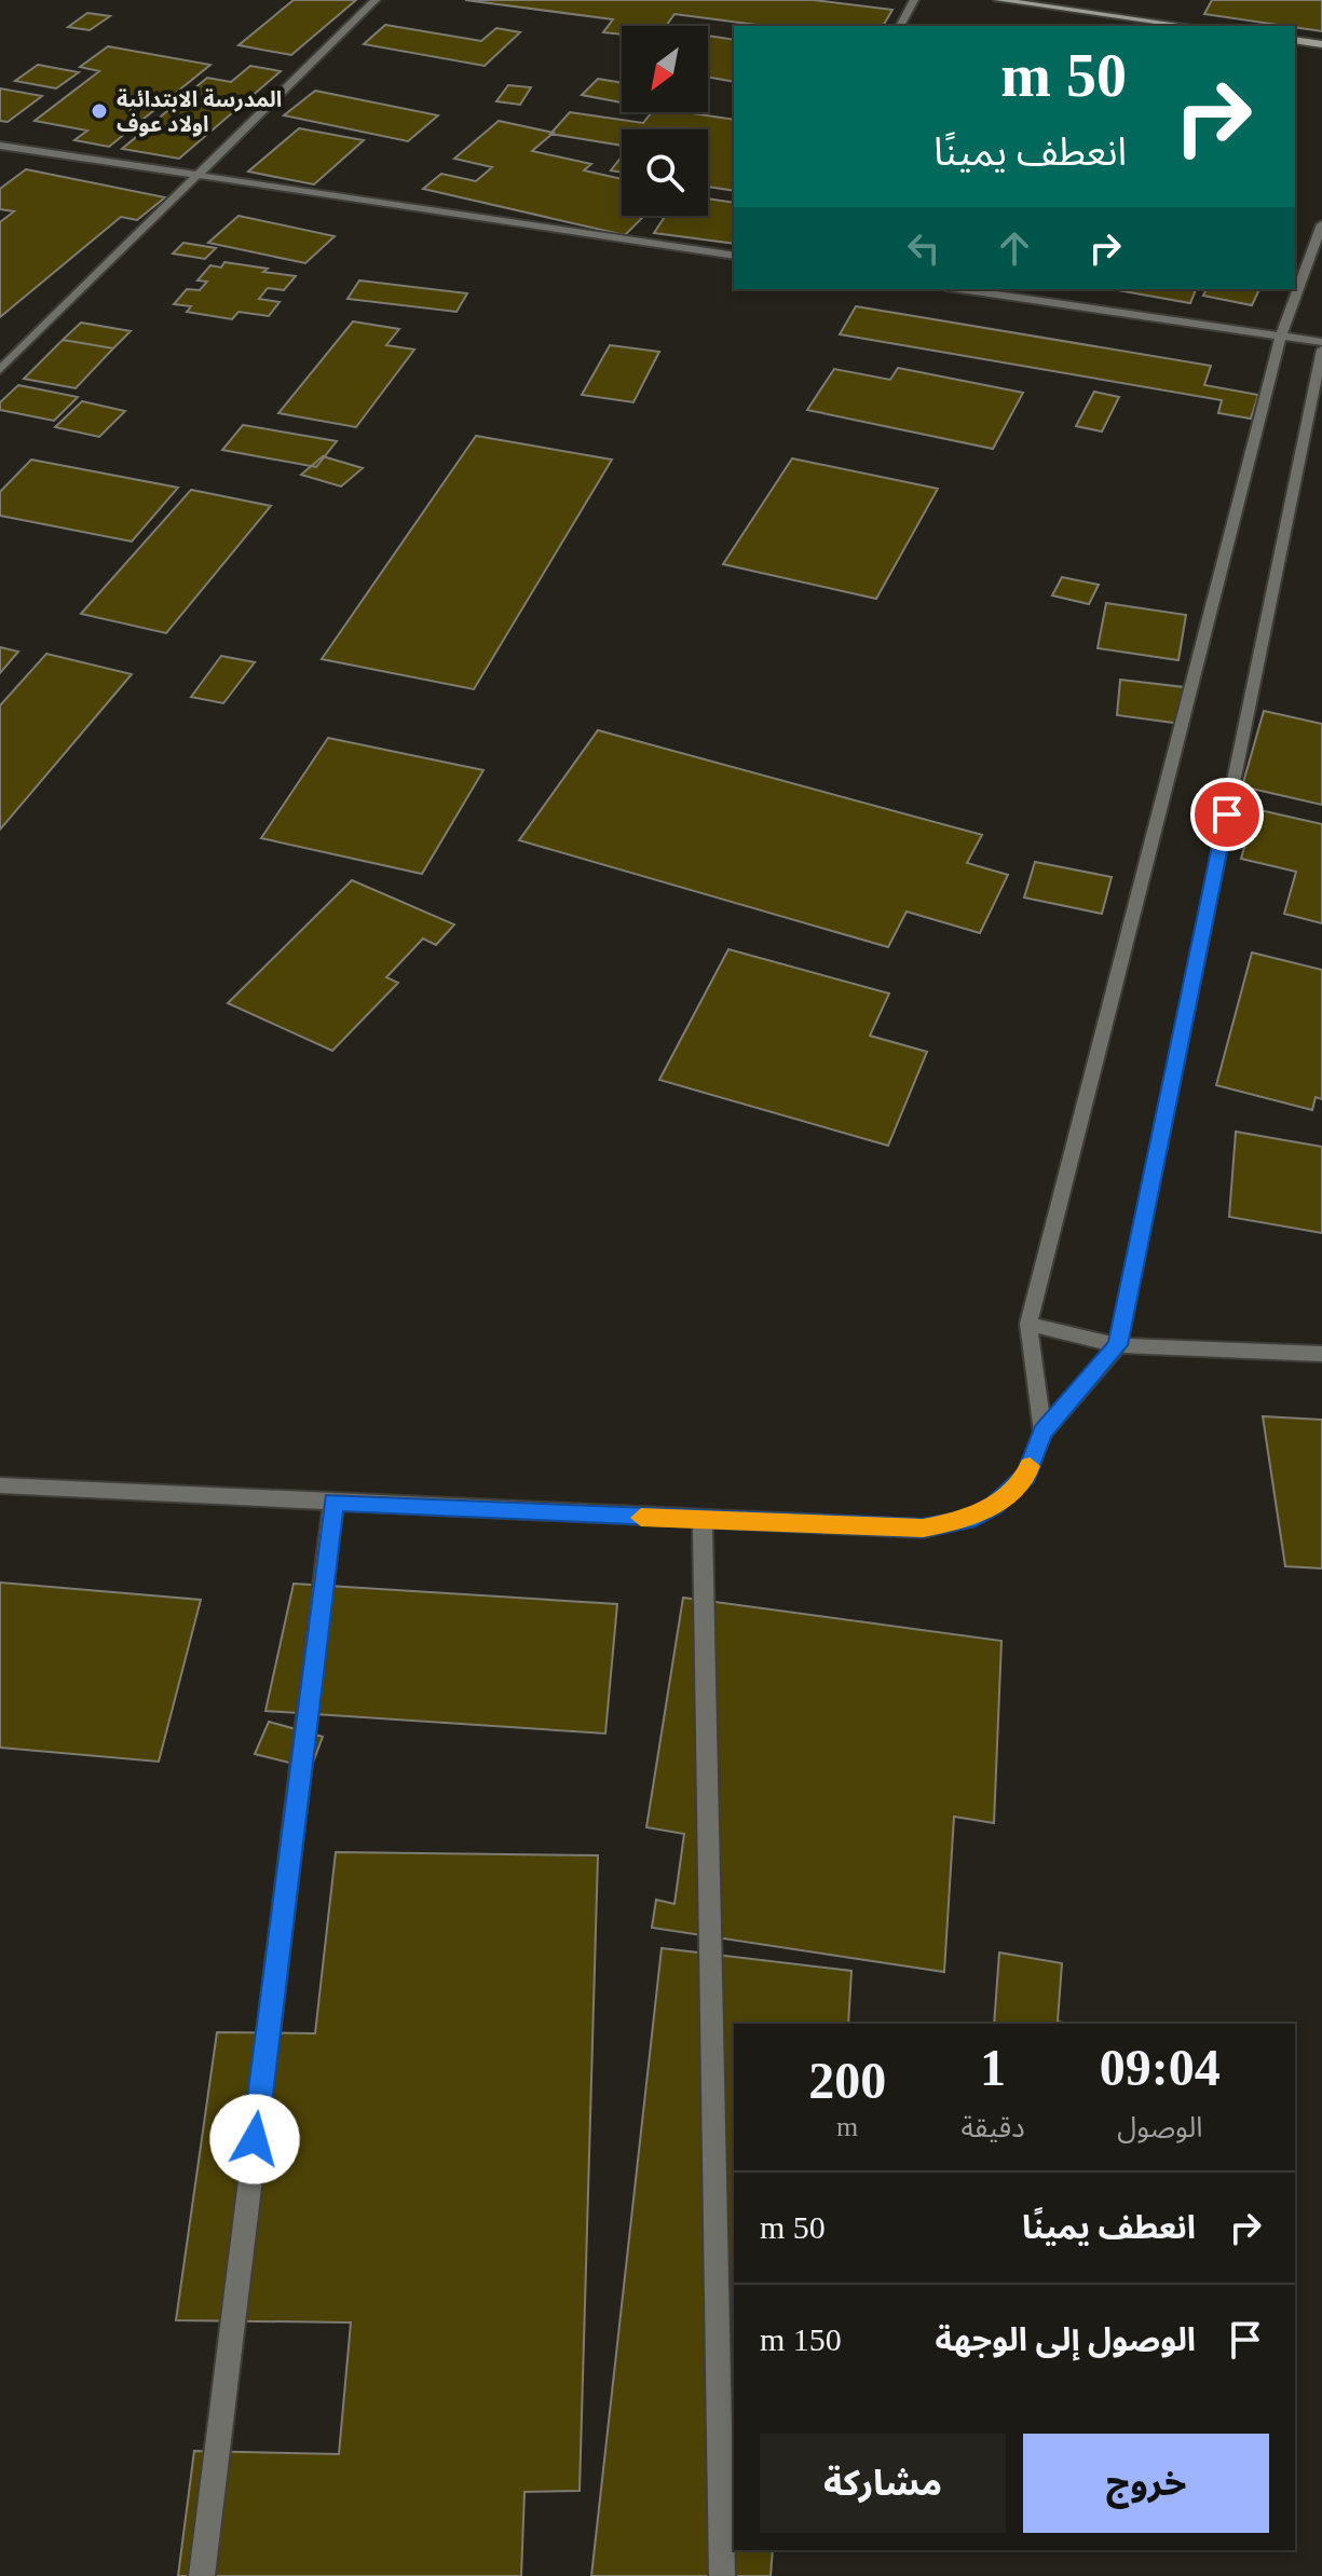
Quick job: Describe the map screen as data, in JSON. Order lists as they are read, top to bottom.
{
  "places": ["المدرسة الابتدائية اولاد عوف"],
  "north": "bottom left",
  "page": {
    "turn": ["50 m", "انعطف يمينًا"],
    "eta": [
      "09:04",
      "الوصول",
      "1",
      "دقيقة",
      "200",
      "m"
    ],
    "list": [
      {
        "name": "انعطف يمينًا",
        "value": "50 m"
      },
      {
        "name": "الوصول إلى الوجهة",
        "value": "150 m"
      }
    ],
    "buttons": ["خروج", "مشاركة"]
  }
}
